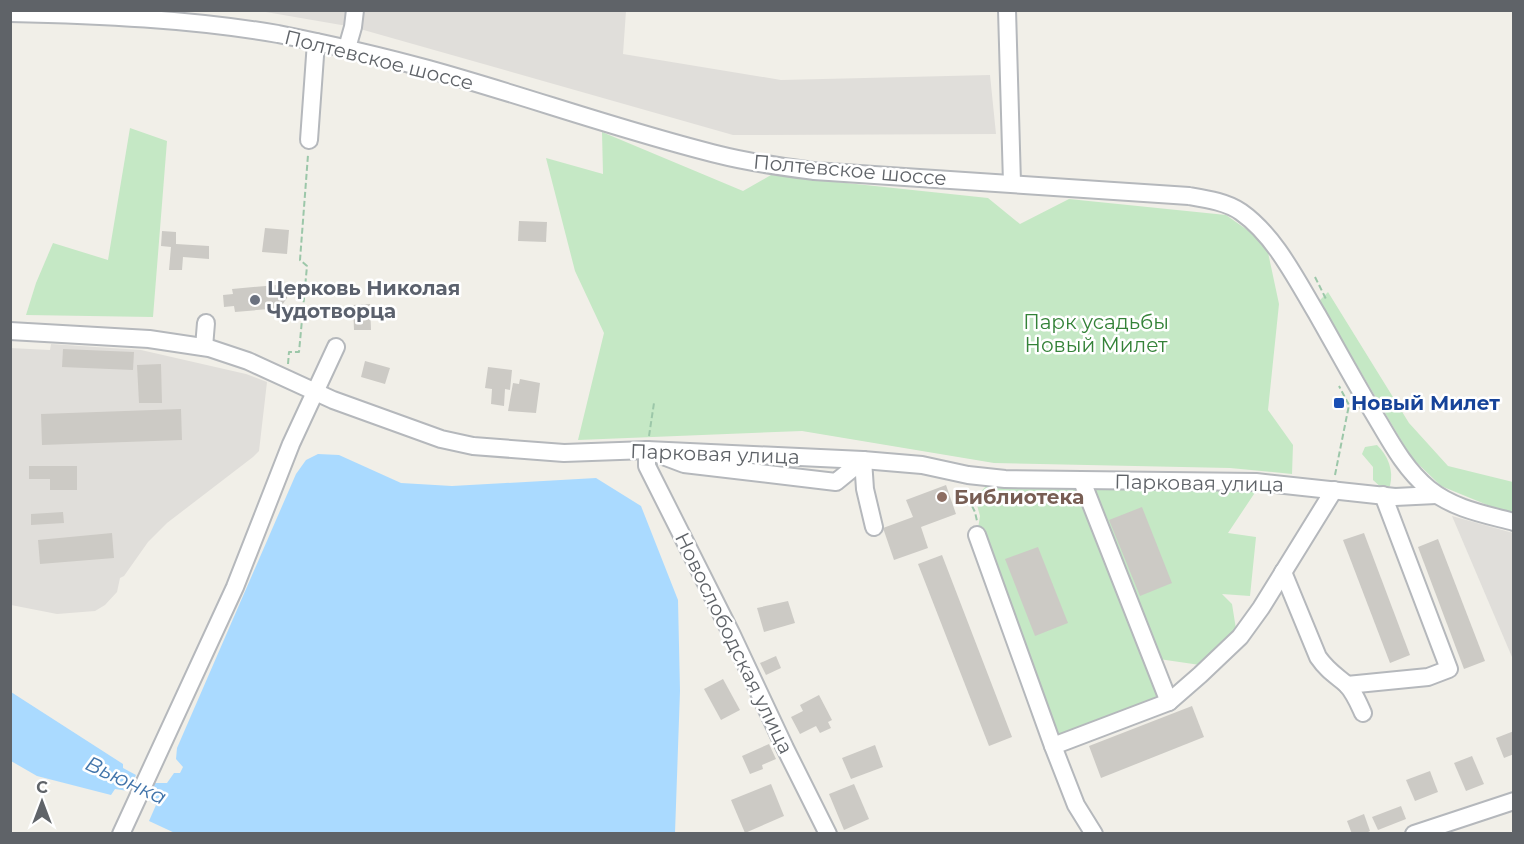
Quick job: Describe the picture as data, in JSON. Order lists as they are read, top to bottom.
{
  "streets": {
    "street": ["Полтевское шоссе", "Парковая улица", "Новослободская улица"]
  },
  "crossings": [
    ["Полтевское шоссе", "Парковая улица"],
    ["Парковая улица", "Новослободская улица"]
  ],
  "water": ["Вьюнка"],
  "parks": ["Парк усадьбы Новый Милет"],
  "places": {
    "other": ["Церковь Николая Чудотворца", "Библиотека"],
    "transit": ["Новый Милет"]
  },
  "north": "top"
}
